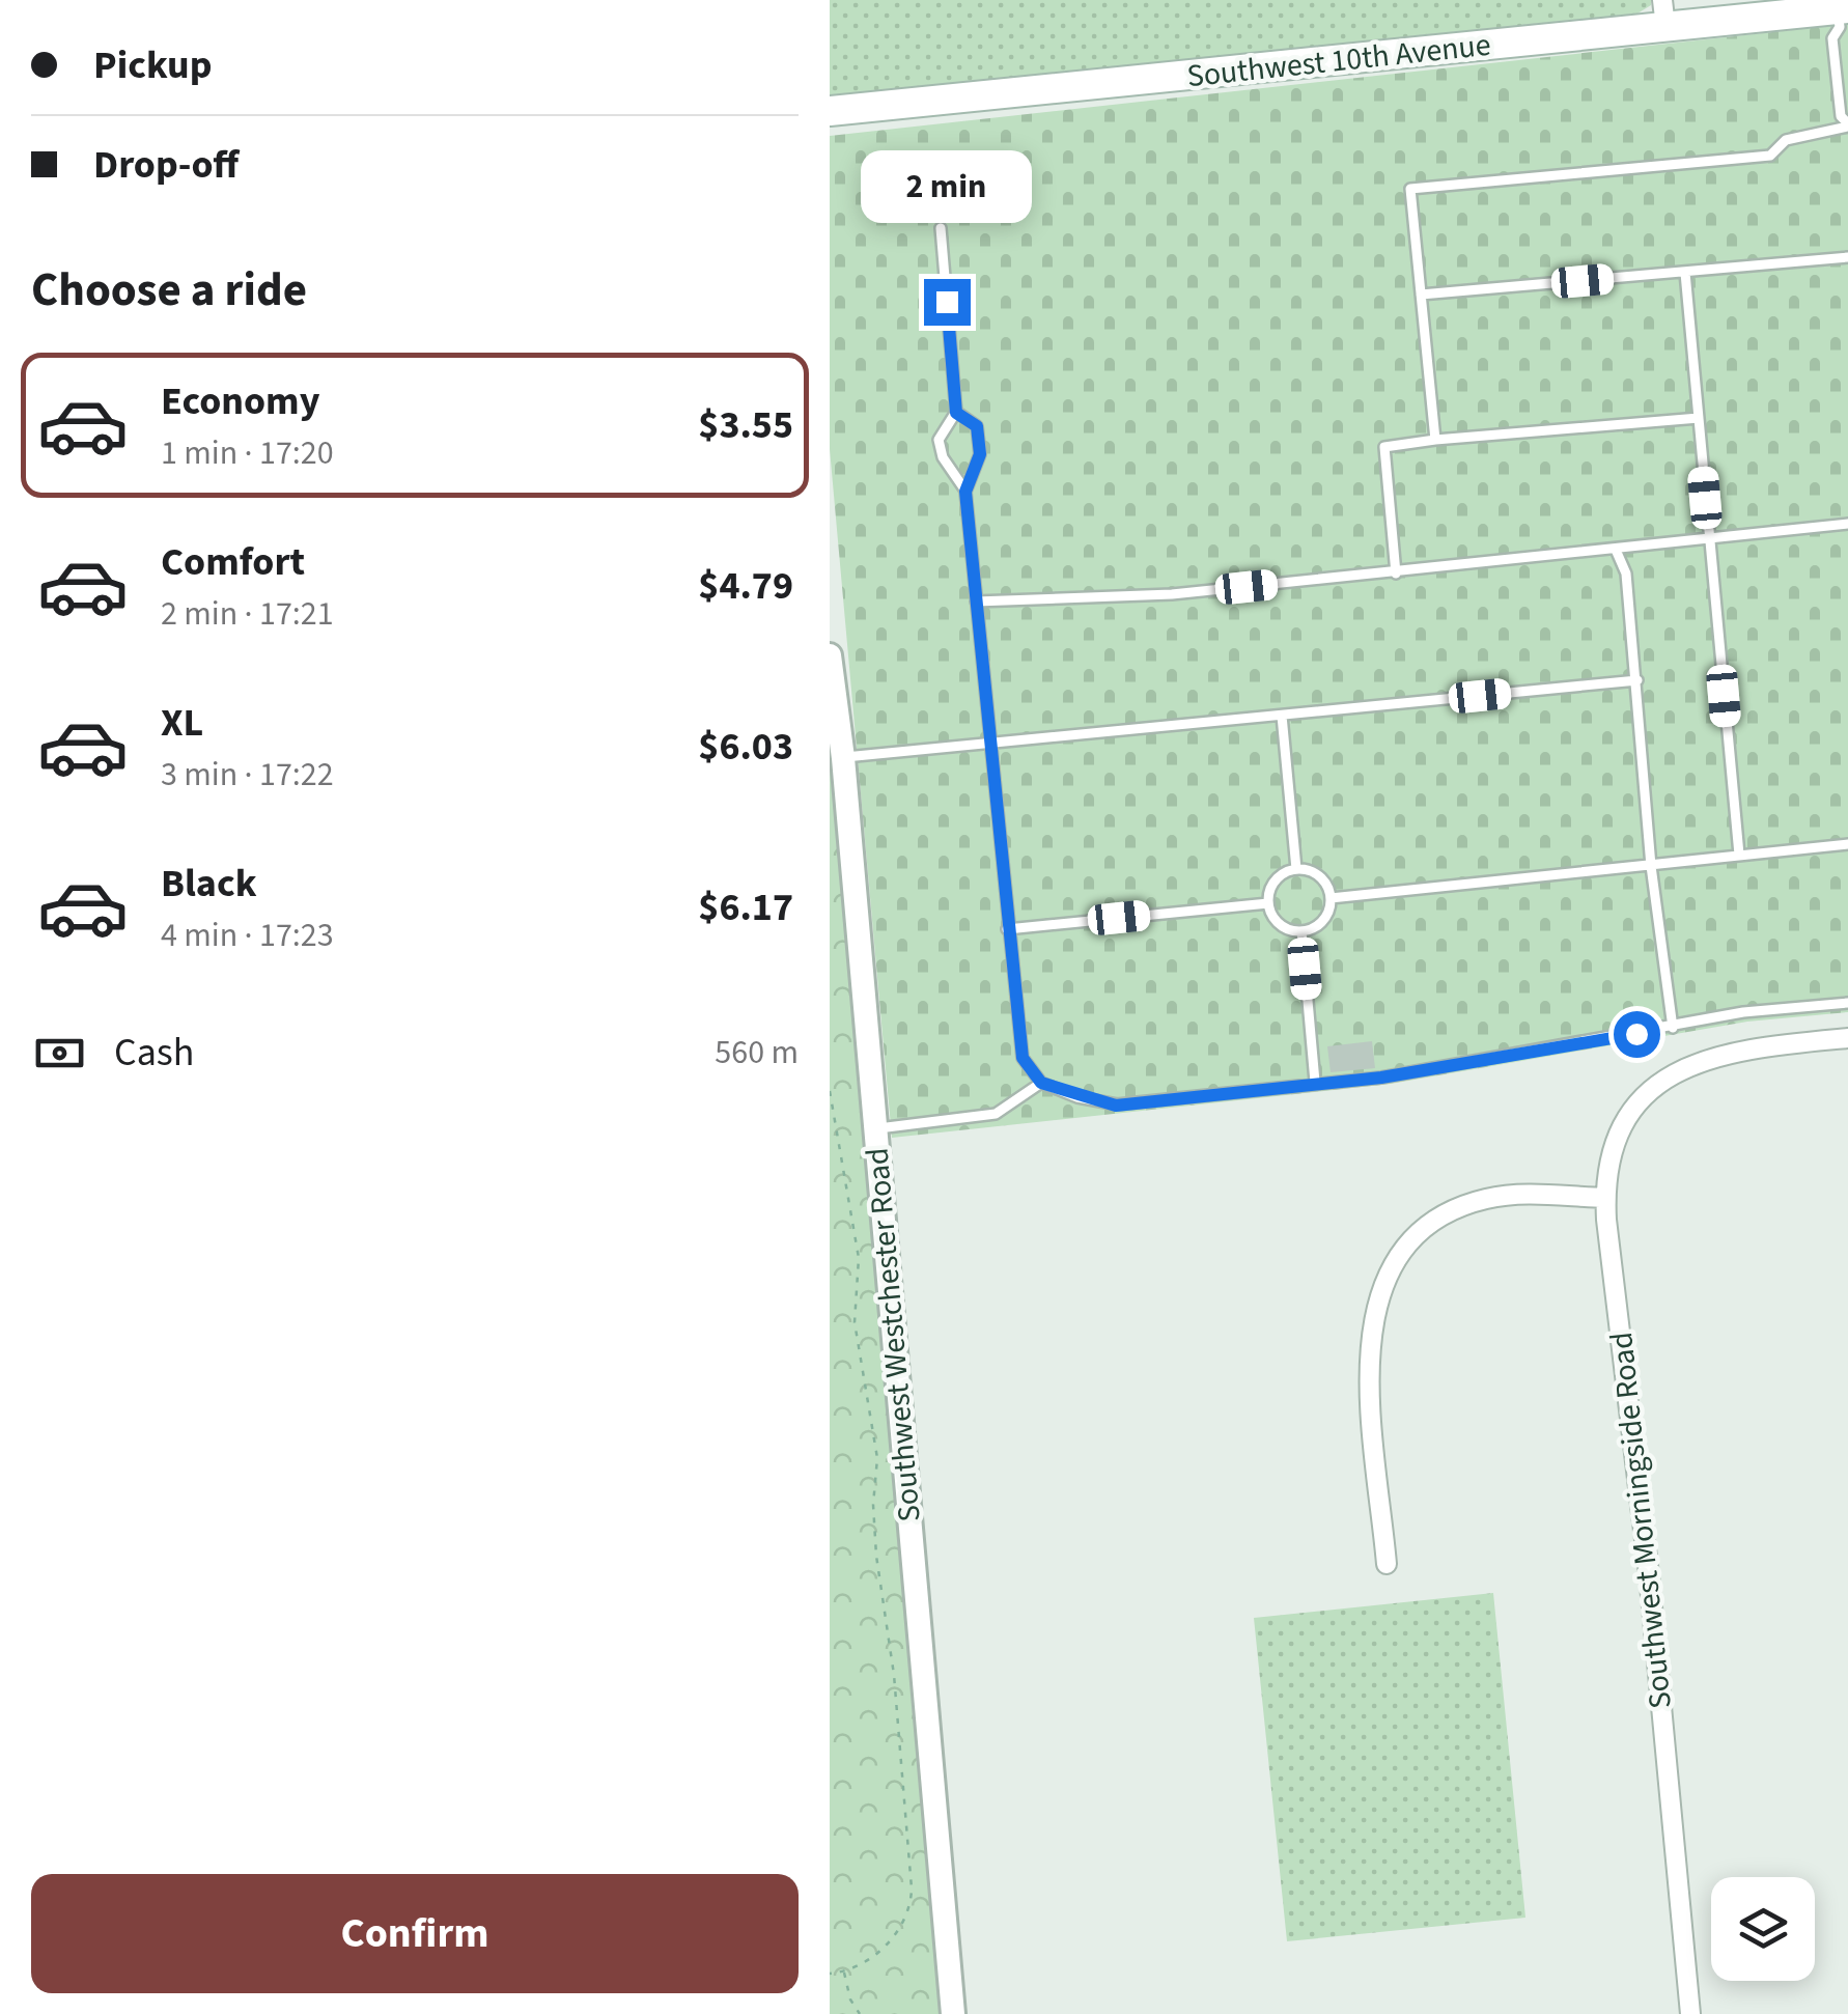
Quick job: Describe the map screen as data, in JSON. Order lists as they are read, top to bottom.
{
  "streets": {
    "main road": ["Southwest 10th Avenue"],
    "street": ["Southwest Westchester Road", "Southwest Morningside Road"]
  },
  "page": {
    "banner": ["Pickup", "Drop-off"],
    "bubble": "2 min",
    "heading": "Choose a ride",
    "list": [
      {
        "name": "Economy",
        "note": "1 min · 17:20",
        "value": "$3.55"
      },
      {
        "name": "Comfort",
        "note": "2 min · 17:21",
        "value": "$4.79"
      },
      {
        "name": "XL",
        "note": "3 min · 17:22",
        "value": "$6.03"
      },
      {
        "name": "Black",
        "note": "4 min · 17:23",
        "value": "$6.17"
      }
    ],
    "pay": ["Cash", "560 m"],
    "buttons": "Confirm"
  }
}
